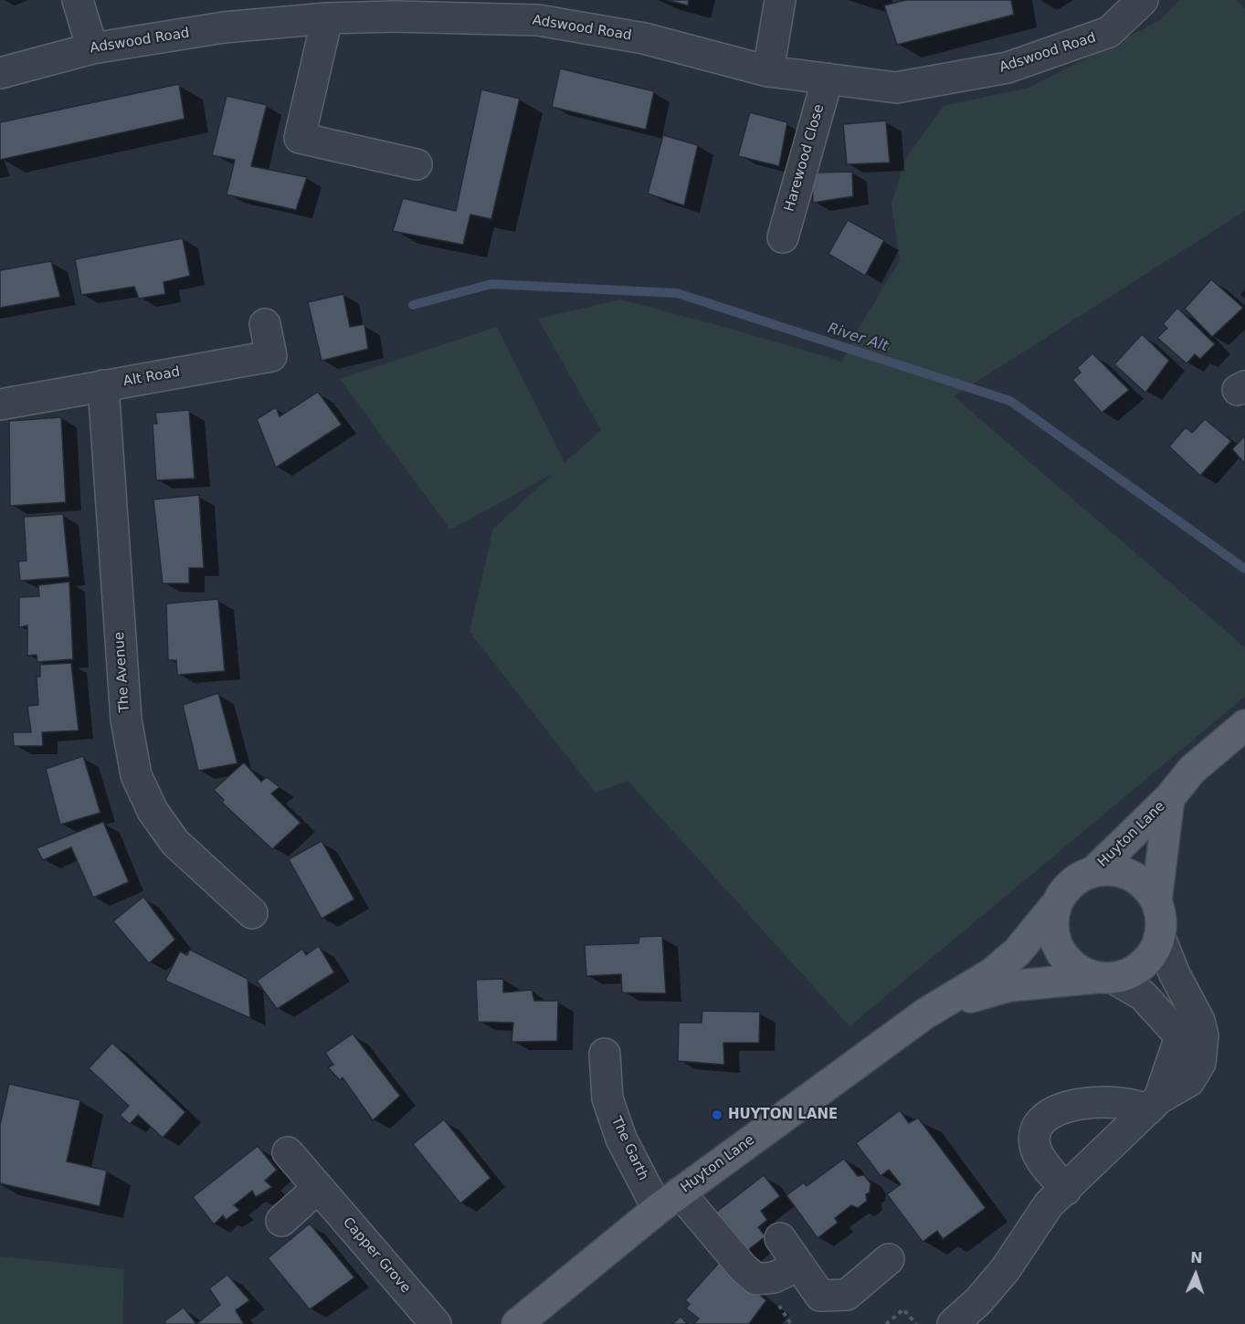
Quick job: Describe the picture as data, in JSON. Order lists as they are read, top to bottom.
{
  "streets": {
    "main road": ["Huyton Lane"],
    "street": [
      "Adswood Road",
      "Harewood Close",
      "Alt Road",
      "The Avenue",
      "The Garth",
      "Capper Grove"
    ]
  },
  "crossings": [
    ["Adswood Road", "Harewood Close"],
    ["Alt Road", "The Avenue"],
    ["Huyton Lane", "The Garth"]
  ],
  "water": ["River Alt"],
  "places": ["HUYTON LANE"],
  "north": "top"
}
